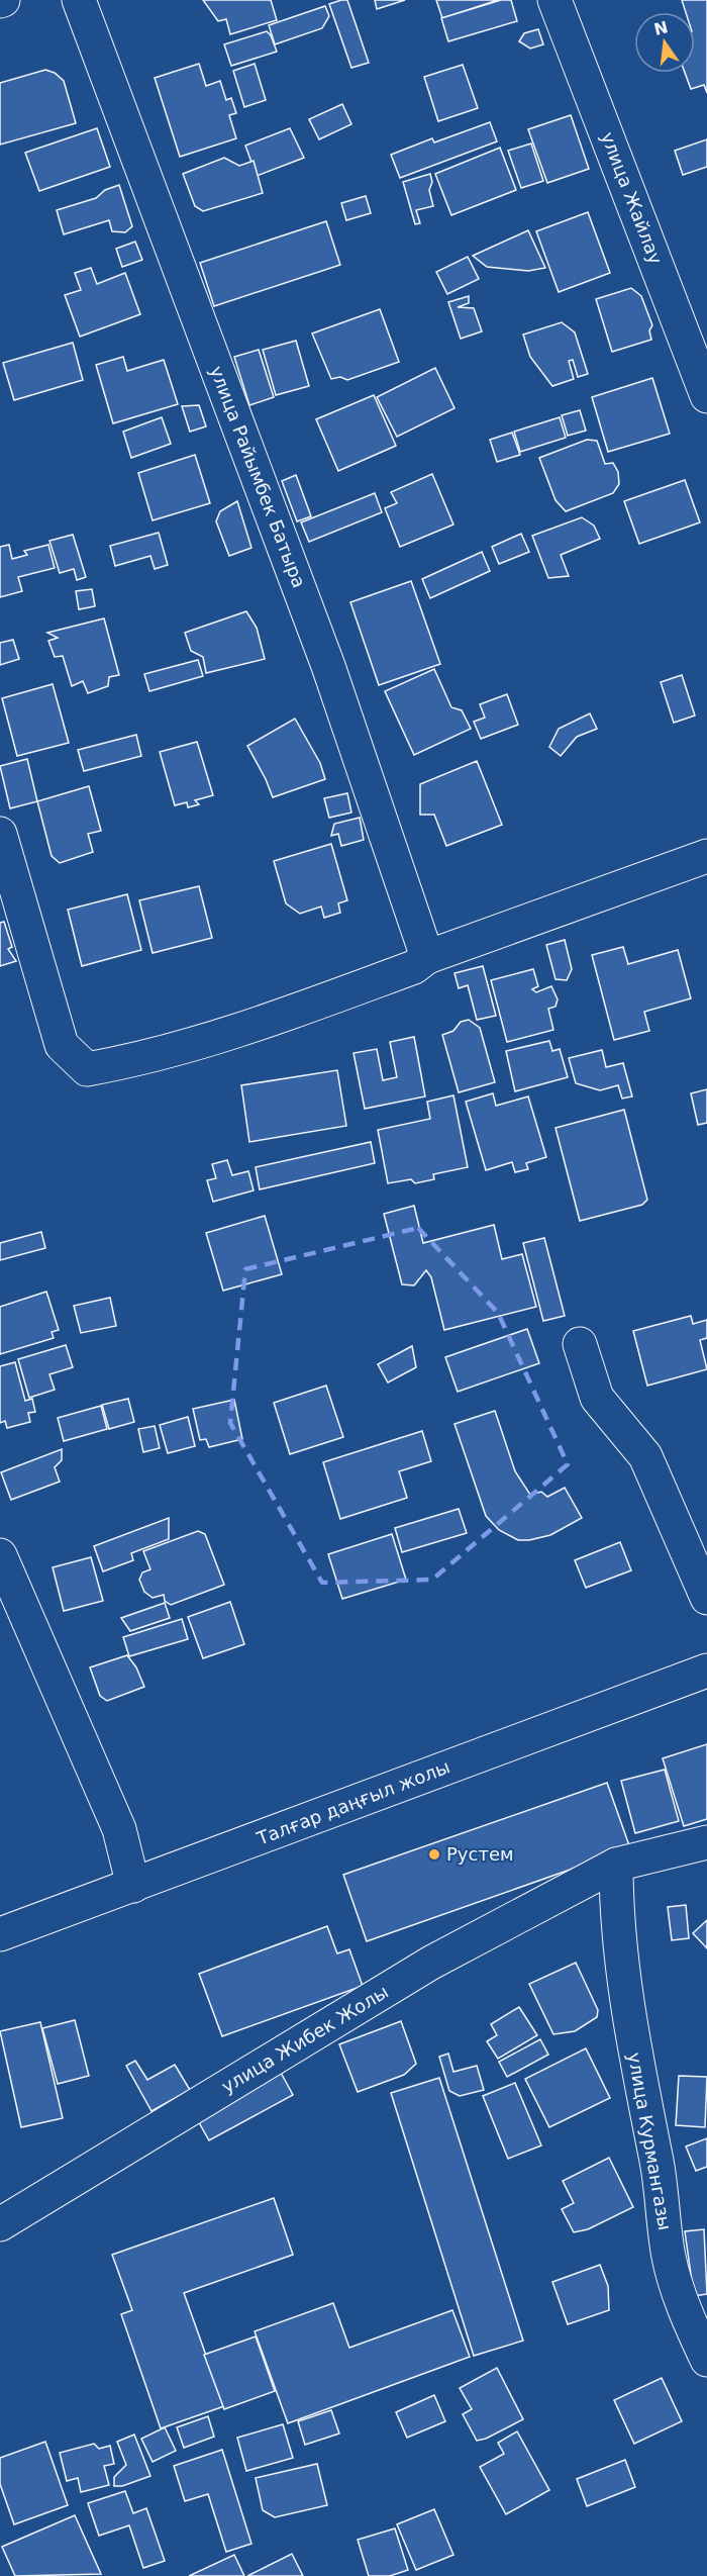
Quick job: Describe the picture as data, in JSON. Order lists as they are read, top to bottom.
{
  "streets": {
    "street": [
      "улица Жайлау",
      "улица Райымбек Батыра",
      "Талғар даңғыл жолы",
      "улица Жибек Жолы",
      "улица Курмангазы"
    ]
  },
  "crossings": [
    ["улица Жибек Жолы", "улица Курмангазы"]
  ],
  "places": ["Рустем"],
  "north": "top"
}
